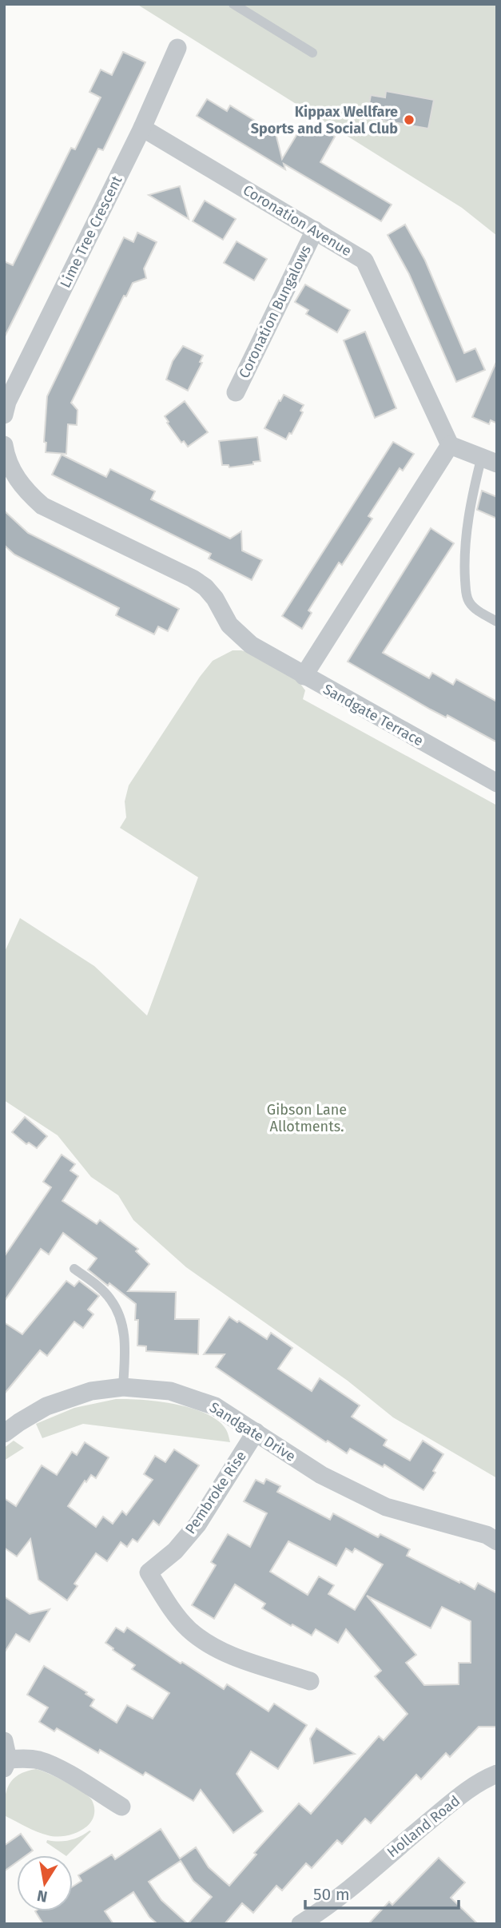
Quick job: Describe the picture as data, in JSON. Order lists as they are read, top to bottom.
{
  "streets": {
    "street": [
      "Coronation Avenue",
      "Lime Tree Crescent",
      "Coronation Bungalows",
      "Sandgate Terrace",
      "Sandgate Drive",
      "Pembroke Rise",
      "Holland Road"
    ]
  },
  "crossings": [
    ["Coronation Avenue", "Lime Tree Crescent"],
    ["Coronation Avenue", "Coronation Bungalows"],
    ["Sandgate Drive", "Pembroke Rise"]
  ],
  "parks": ["Gibson Lane Allotments."],
  "places": ["Kippax Wellfare Sports and Social Club"],
  "scale_bar": "50 m",
  "north": "bottom"
}
